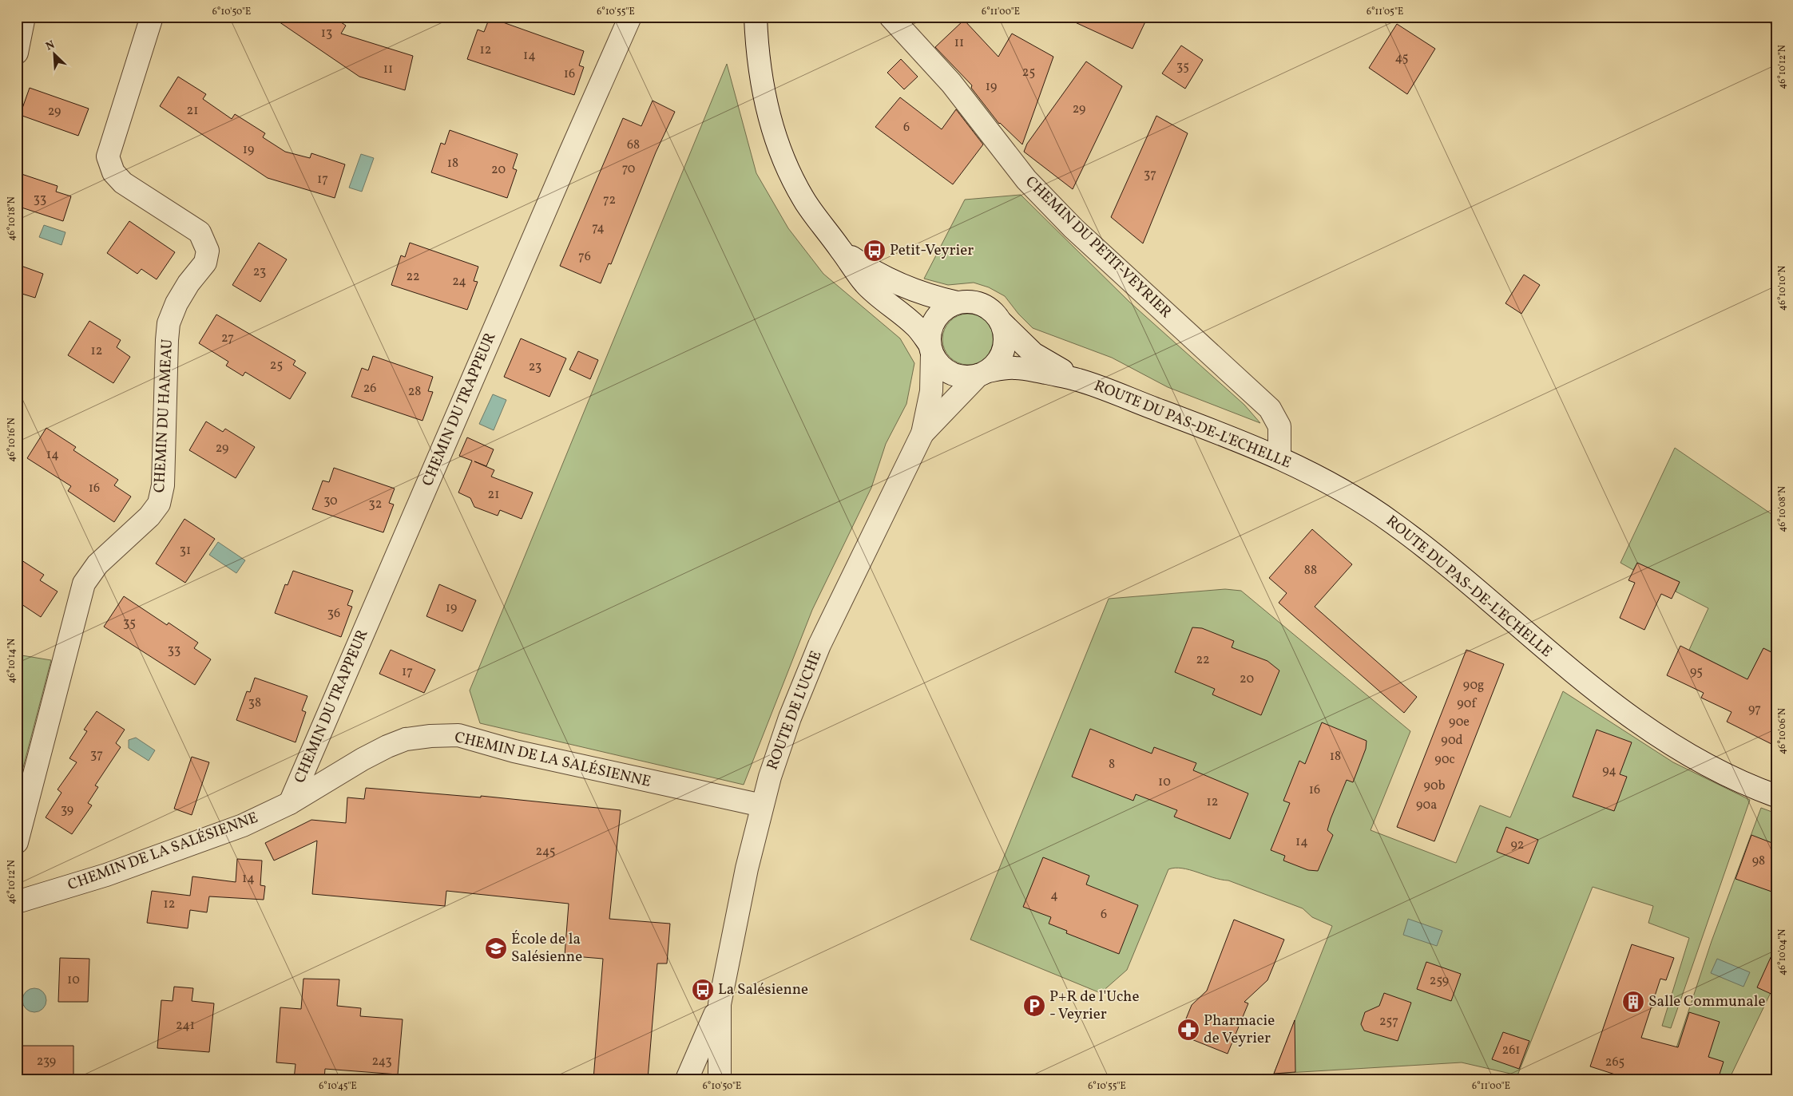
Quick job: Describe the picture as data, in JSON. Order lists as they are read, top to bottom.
{
  "streets": {
    "street": [
      "CHEMIN DU PETIT-VEYRIER",
      "CHEMIN DU TRAPPEUR",
      "CHEMIN DU HAMEAU",
      "ROUTE DU PAS-DE-L'ECHELLE",
      "ROUTE DE L'UCHE",
      "CHEMIN DE LA SALÉSIENNE"
    ]
  },
  "crossings": [
    ["CHEMIN DU PETIT-VEYRIER", "ROUTE DU PAS-DE-L'ECHELLE"],
    ["CHEMIN DU TRAPPEUR", "CHEMIN DE LA SALÉSIENNE"],
    ["ROUTE DU PAS-DE-L'ECHELLE", "ROUTE DE L'UCHE"],
    ["ROUTE DE L'UCHE", "CHEMIN DE LA SALÉSIENNE"]
  ],
  "places": {
    "bus stop": ["Petit-Veyrier", "La Salésienne"],
    "school or university": ["École de la Salésienne"],
    "building": ["Salle Communale"],
    "parking": ["P+R de l'Uche - Veyrier"],
    "pharmacy": ["Pharmacie de Veyrier"]
  },
  "house_numbers": [
    "13",
    "11",
    "12",
    "14",
    "45",
    "35",
    "11",
    "25",
    "16",
    "19",
    "29",
    "21",
    "29",
    "6",
    "68",
    "19",
    "18",
    "70",
    "20",
    "37",
    "17",
    "33",
    "72",
    "74",
    "76",
    "23",
    "22",
    "24",
    "27",
    "12",
    "25",
    "23",
    "26",
    "28",
    "29",
    "14",
    "16",
    "21",
    "30",
    "32",
    "31",
    "88",
    "19",
    "36",
    "35",
    "33",
    "22",
    "17",
    "95",
    "20",
    "90g",
    "38",
    "90f",
    "97",
    "90e",
    "90d",
    "37",
    "18",
    "90c",
    "8",
    "94",
    "10",
    "90b",
    "16",
    "12",
    "90a",
    "39",
    "14",
    "92",
    "245",
    "98",
    "14",
    "4",
    "12",
    "6",
    "10",
    "259",
    "257",
    "241",
    "261",
    "239",
    "243",
    "265"
  ],
  "north": "top left",
  "coordinates": [
    "6°10'50\"E",
    "6°10'55\"E",
    "6°11'00\"E",
    "6°11'05\"E",
    "46°10'12\"N",
    "46°10'18\"N",
    "46°10'10\"N",
    "46°10'16\"N",
    "46°10'08\"N",
    "46°10'14\"N",
    "46°10'06\"N",
    "46°10'04\"N",
    "6°10'45\"E"
  ]
}
